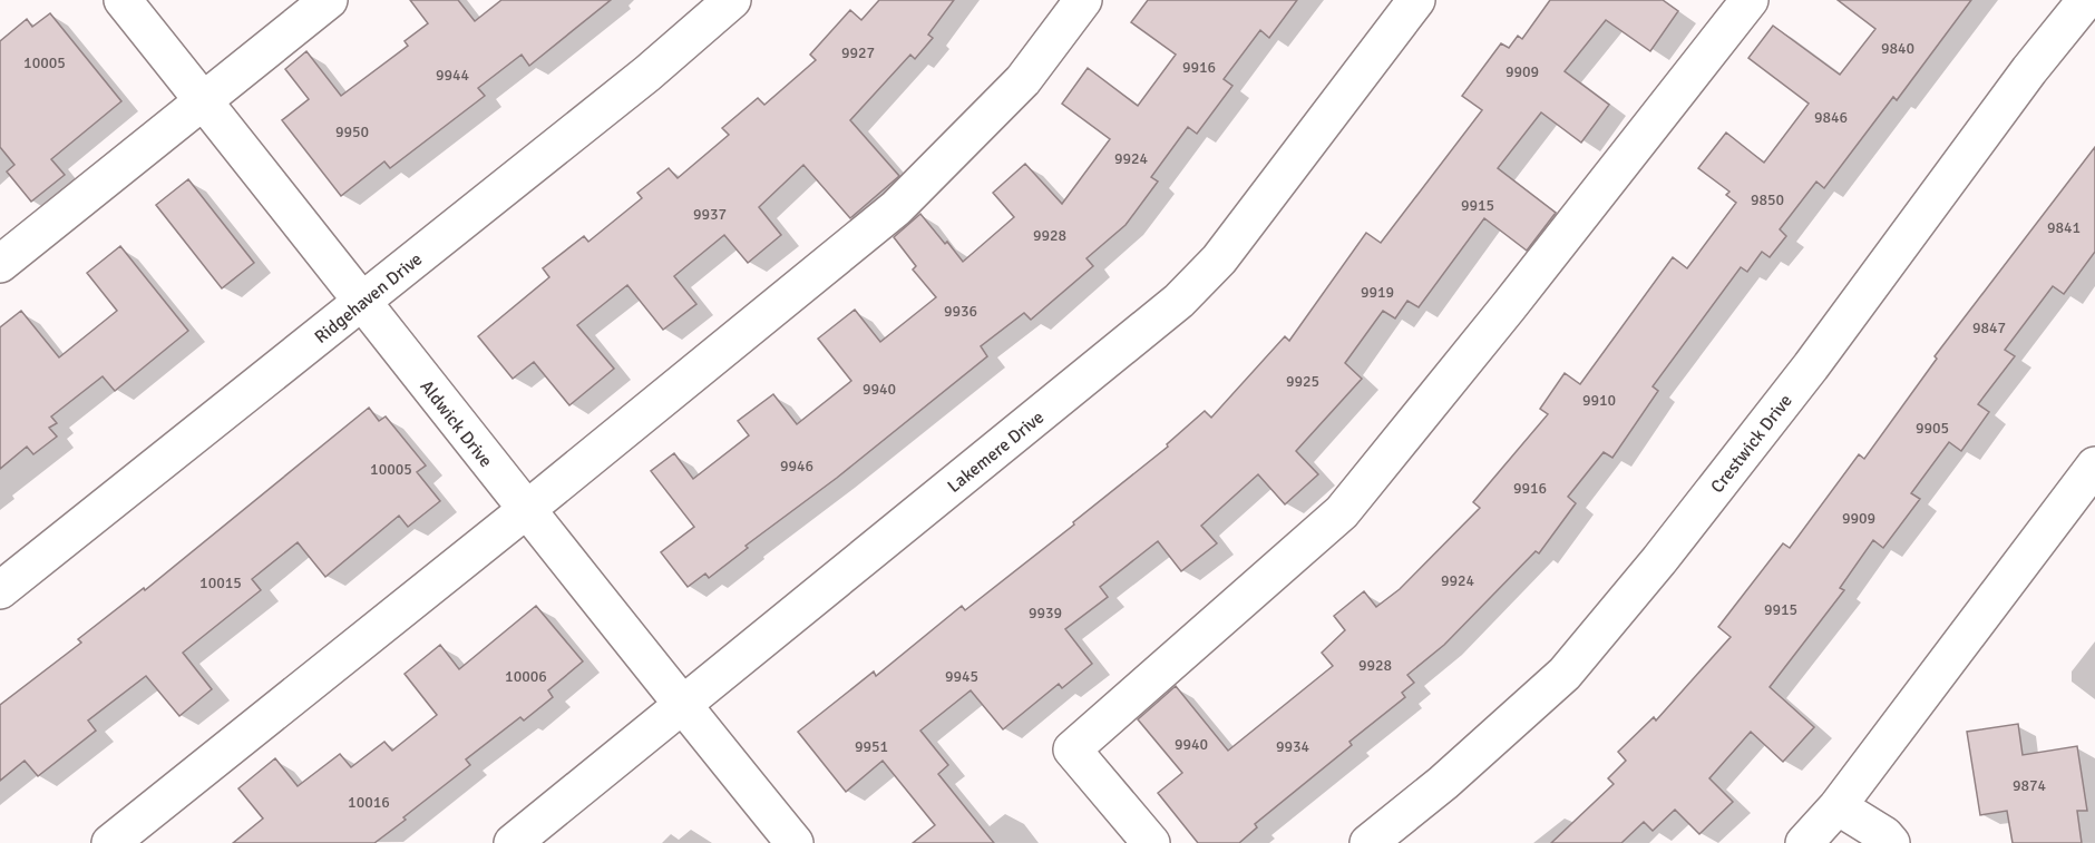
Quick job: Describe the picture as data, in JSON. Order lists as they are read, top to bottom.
{
  "streets": {
    "street": [
      "Ridgehaven Drive",
      "Aldwick Drive",
      "Crestwick Drive",
      "Lakemere Drive"
    ]
  },
  "crossings": [
    ["Ridgehaven Drive", "Aldwick Drive"],
    ["Aldwick Drive", "Lakemere Drive"]
  ],
  "house_numbers": [
    "9840",
    "9927",
    "10005",
    "9916",
    "9909",
    "9944",
    "9846",
    "9950",
    "9924",
    "9850",
    "9915",
    "9937",
    "9841",
    "9928",
    "9919",
    "9936",
    "9847",
    "9925",
    "9940",
    "9910",
    "9905",
    "9946",
    "10005",
    "9916",
    "9909",
    "9924",
    "10015",
    "9915",
    "9939",
    "9928",
    "10006",
    "9945",
    "9940",
    "9951",
    "9934",
    "9874",
    "10016"
  ]
}
